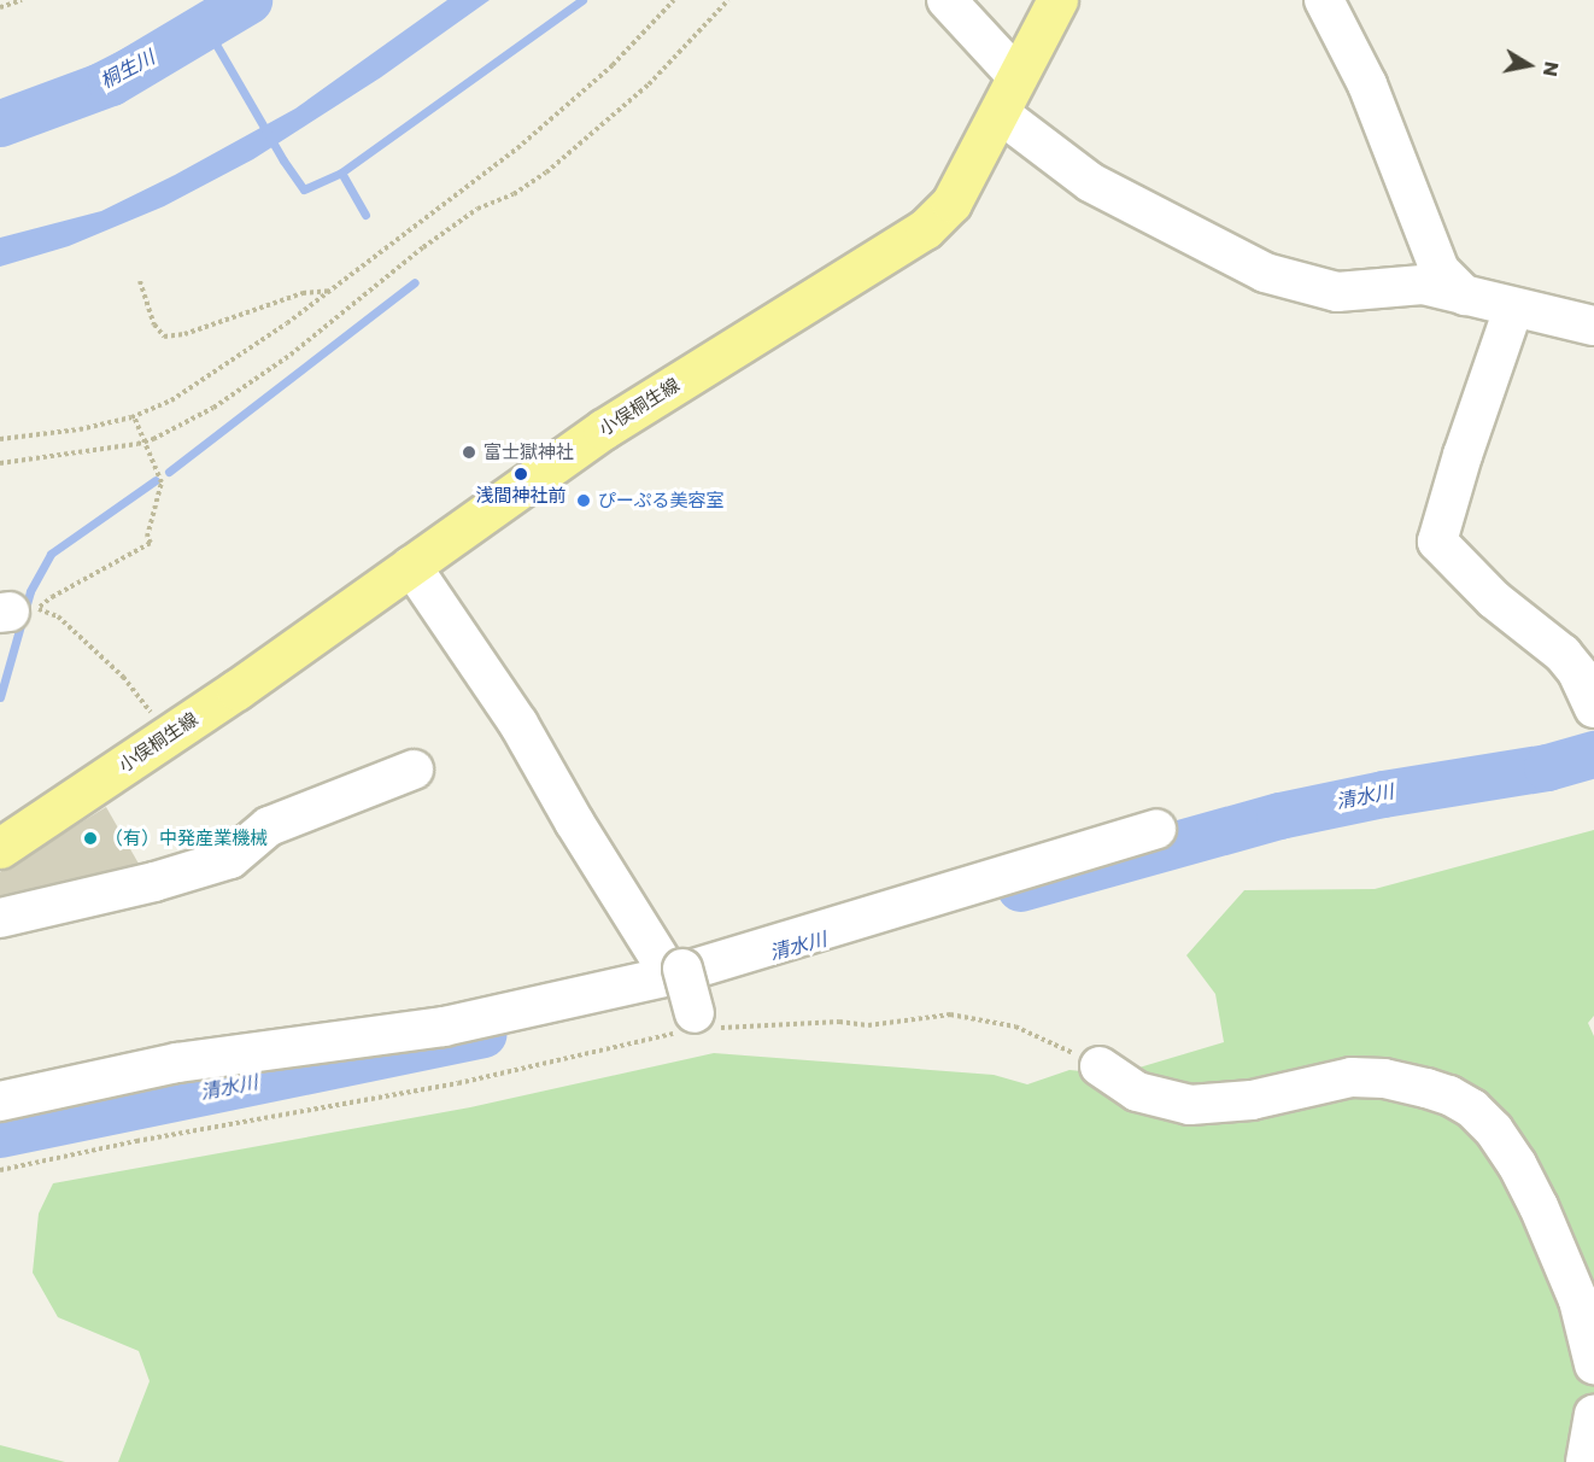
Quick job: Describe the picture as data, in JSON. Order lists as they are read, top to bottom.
{
  "streets": {
    "main road": ["小俣桐生線"]
  },
  "water": ["桐生川", "清水川"],
  "places": [
    "富士獄神社",
    "浅間神社前",
    "ぴーぷる美容室",
    "（有）中発産業機械"
  ],
  "north": "right"
}
